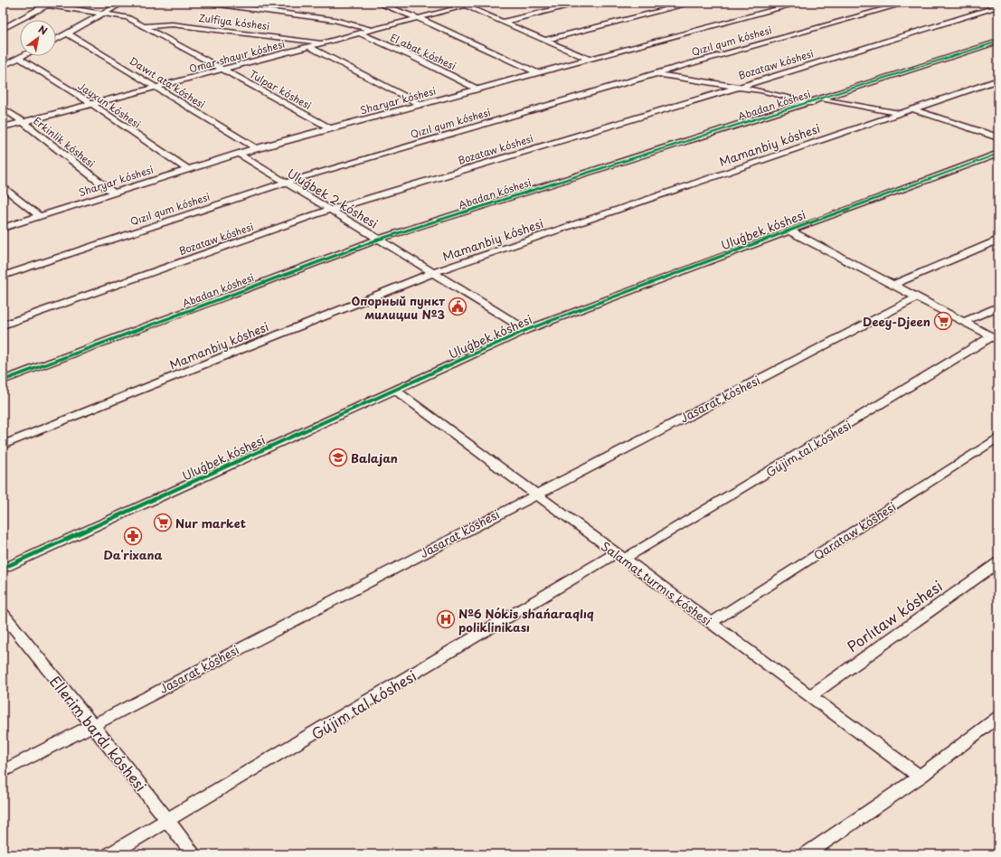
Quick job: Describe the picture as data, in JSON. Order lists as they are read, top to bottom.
{
  "streets": {
    "street": [
      "Zulfiya kóshesi",
      "Qızıl qum kóshesi",
      "El abat kóshesi",
      "Omar shayır kóshesi",
      "Bozataw kóshesi",
      "Dawıt ata kóshesi",
      "Tulpar kóshesi",
      "Sharyar kóshesi",
      "Jayxun kóshesi",
      "Abadan kóshesi",
      "Erkinlik kóshesi",
      "Mamanbiy kóshesi",
      "Uluǵbek 2 kóshesi",
      "Uluǵbek kóshesi",
      "Jasarat kóshesi",
      "Gújim tal kóshesi",
      "Qarataw kóshesi",
      "Salamat turmıs kóshesi",
      "Porlıtaw kóshesi",
      "Ellerim bardı kóshesi"
    ]
  },
  "crossings": [
    ["Zulfiya kóshesi", "Omar shayır kóshesi"],
    ["Zulfiya kóshesi", "Tulpar kóshesi"],
    ["Qızıl qum kóshesi", "Uluǵbek 2 kóshesi"],
    ["El abat kóshesi", "Omar shayır kóshesi"],
    ["El abat kóshesi", "Sharyar kóshesi"],
    ["Omar shayır kóshesi", "Dawıt ata kóshesi"],
    ["Omar shayır kóshesi", "Tulpar kóshesi"],
    ["Omar shayır kóshesi", "Jayxun kóshesi"],
    ["Omar shayır kóshesi", "Erkinlik kóshesi"],
    ["Bozataw kóshesi", "Uluǵbek 2 kóshesi"],
    ["Dawıt ata kóshesi", "Sharyar kóshesi"],
    ["Tulpar kóshesi", "Sharyar kóshesi"],
    ["Sharyar kóshesi", "Jayxun kóshesi"],
    ["Sharyar kóshesi", "Erkinlik kóshesi"],
    ["Sharyar kóshesi", "Uluǵbek 2 kóshesi"],
    ["Abadan kóshesi", "Uluǵbek 2 kóshesi"],
    ["Mamanbiy kóshesi", "Uluǵbek 2 kóshesi"],
    ["Uluǵbek 2 kóshesi", "Uluǵbek kóshesi"],
    ["Uluǵbek kóshesi", "Salamat turmıs kóshesi"],
    ["Jasarat kóshesi", "Salamat turmıs kóshesi"],
    ["Jasarat kóshesi", "Ellerim bardı kóshesi"],
    ["Gújim tal kóshesi", "Salamat turmıs kóshesi"],
    ["Gújim tal kóshesi", "Ellerim bardı kóshesi"],
    ["Qarataw kóshesi", "Salamat turmıs kóshesi"],
    ["Salamat turmıs kóshesi", "Porlıtaw kóshesi"]
  ],
  "places": {
    "public building": ["Опорный пункт милиции №3"],
    "supermarket": ["Deey-Djeen", "Nur market"],
    "school or university": ["Balajan"],
    "pharmacy": ["Daʻrixana"],
    "hospital": ["№6 Nókis shańaraqlıq poliklinikası"]
  },
  "north": "top right"
}
